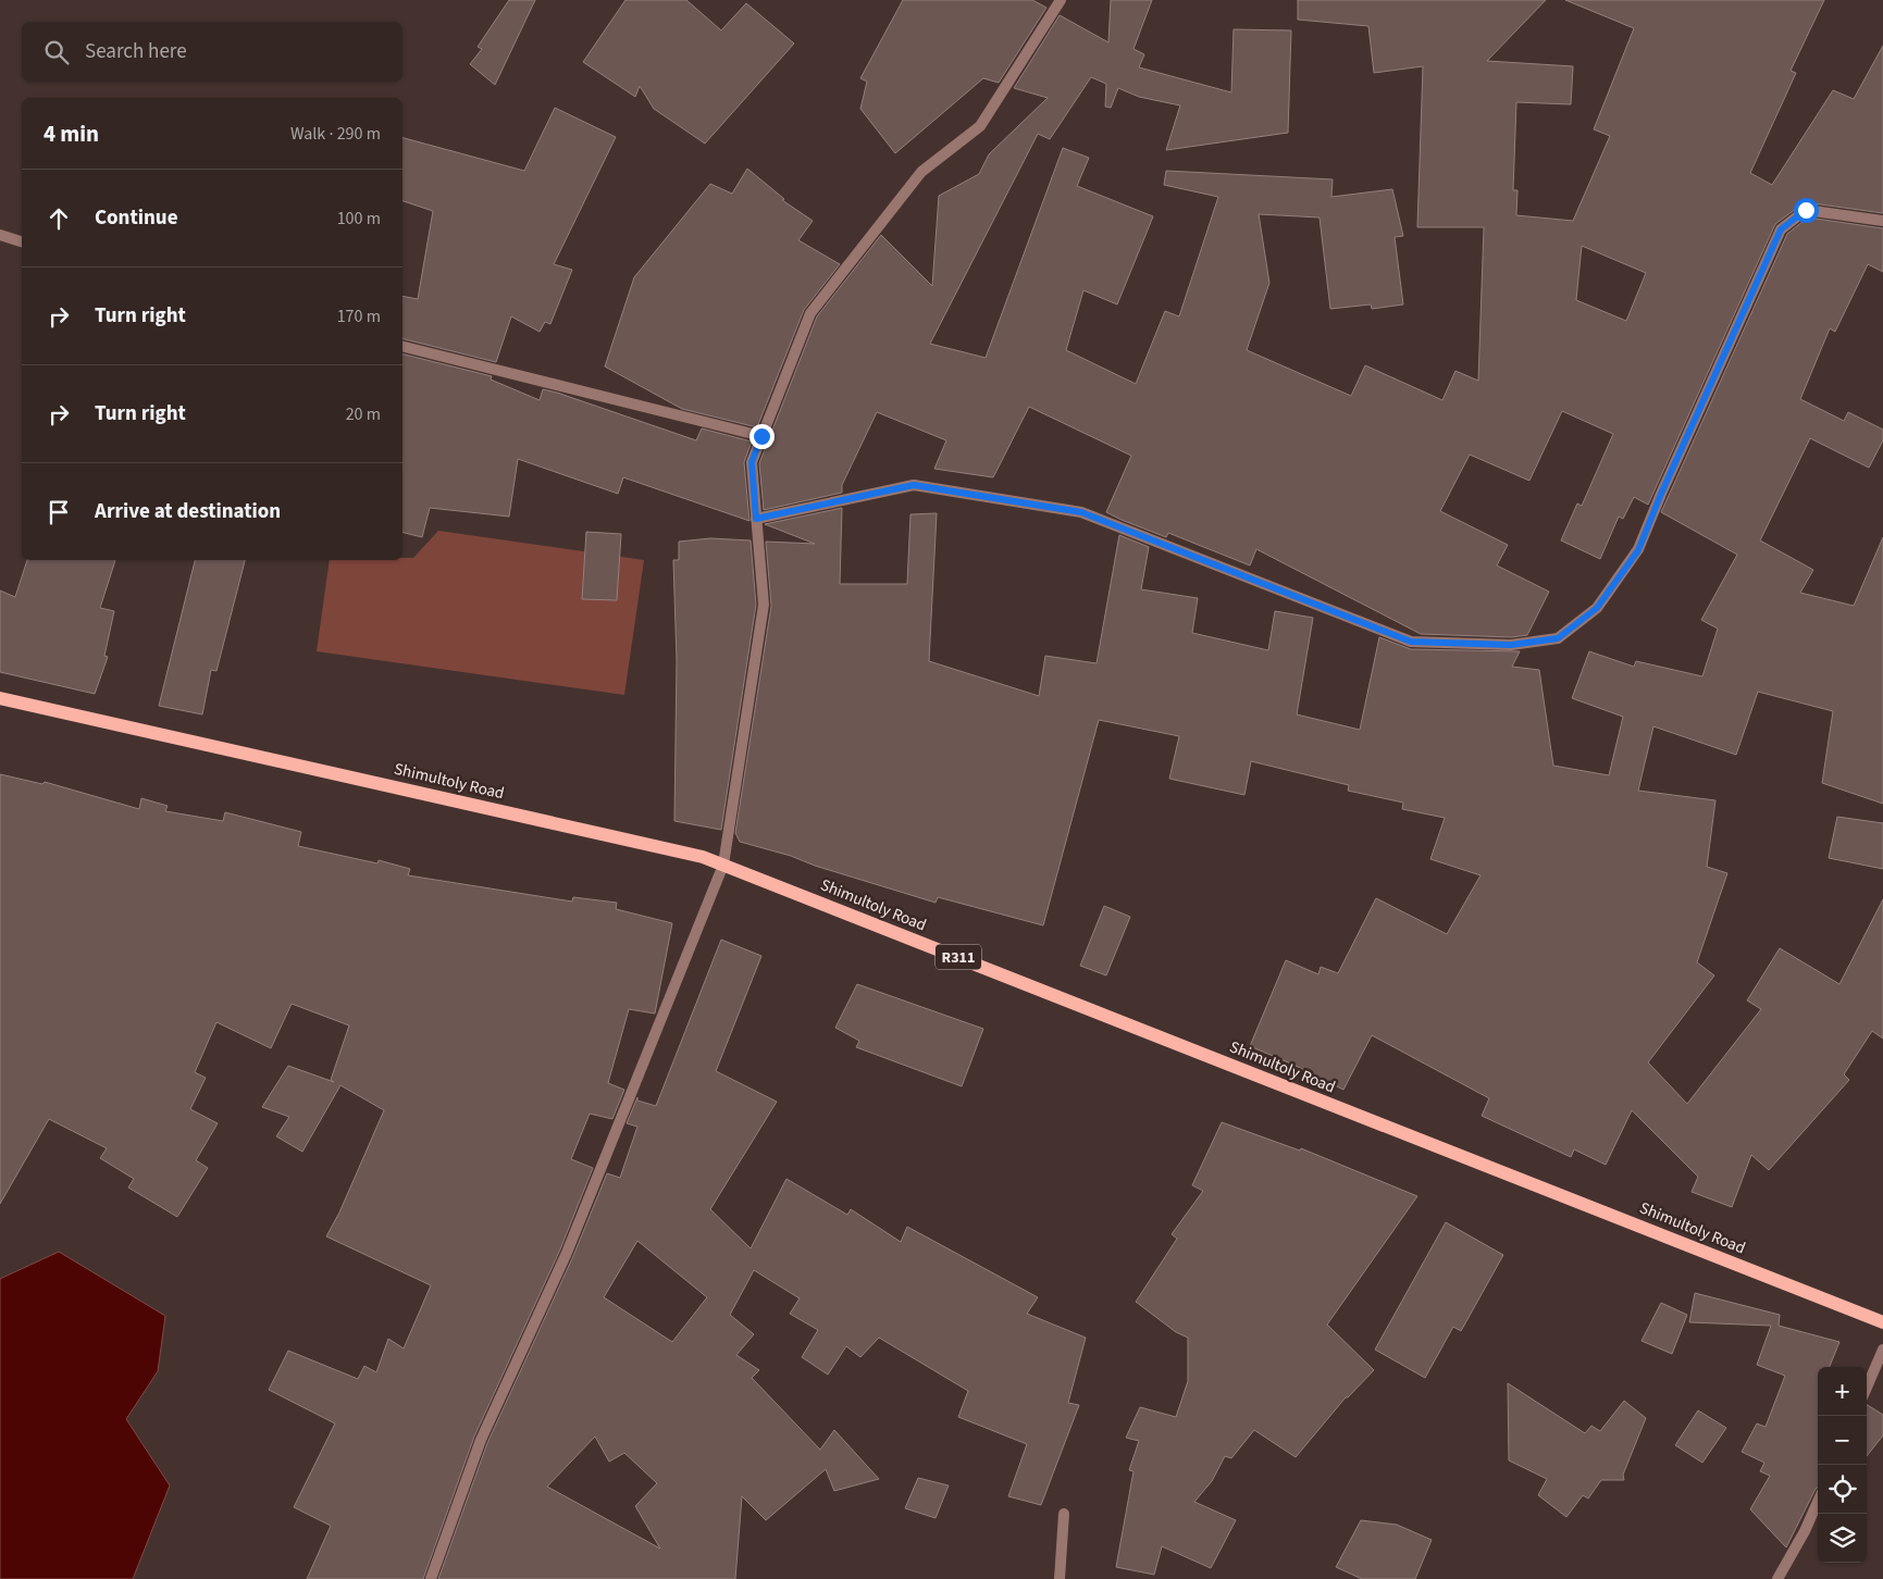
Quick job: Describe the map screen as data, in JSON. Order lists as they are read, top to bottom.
{
  "streets": {
    "main road": ["Shimultoly Road", "R311"]
  },
  "page": {
    "search": "Search here",
    "heading": ["4 min", "Walk · 290 m"],
    "list": [
      ["Continue", "100 m"],
      ["Turn right", "170 m"],
      ["Turn right", "20 m"],
      "Arrive at destination"
    ],
    "map_buttons": ["+", "−"]
  }
}
